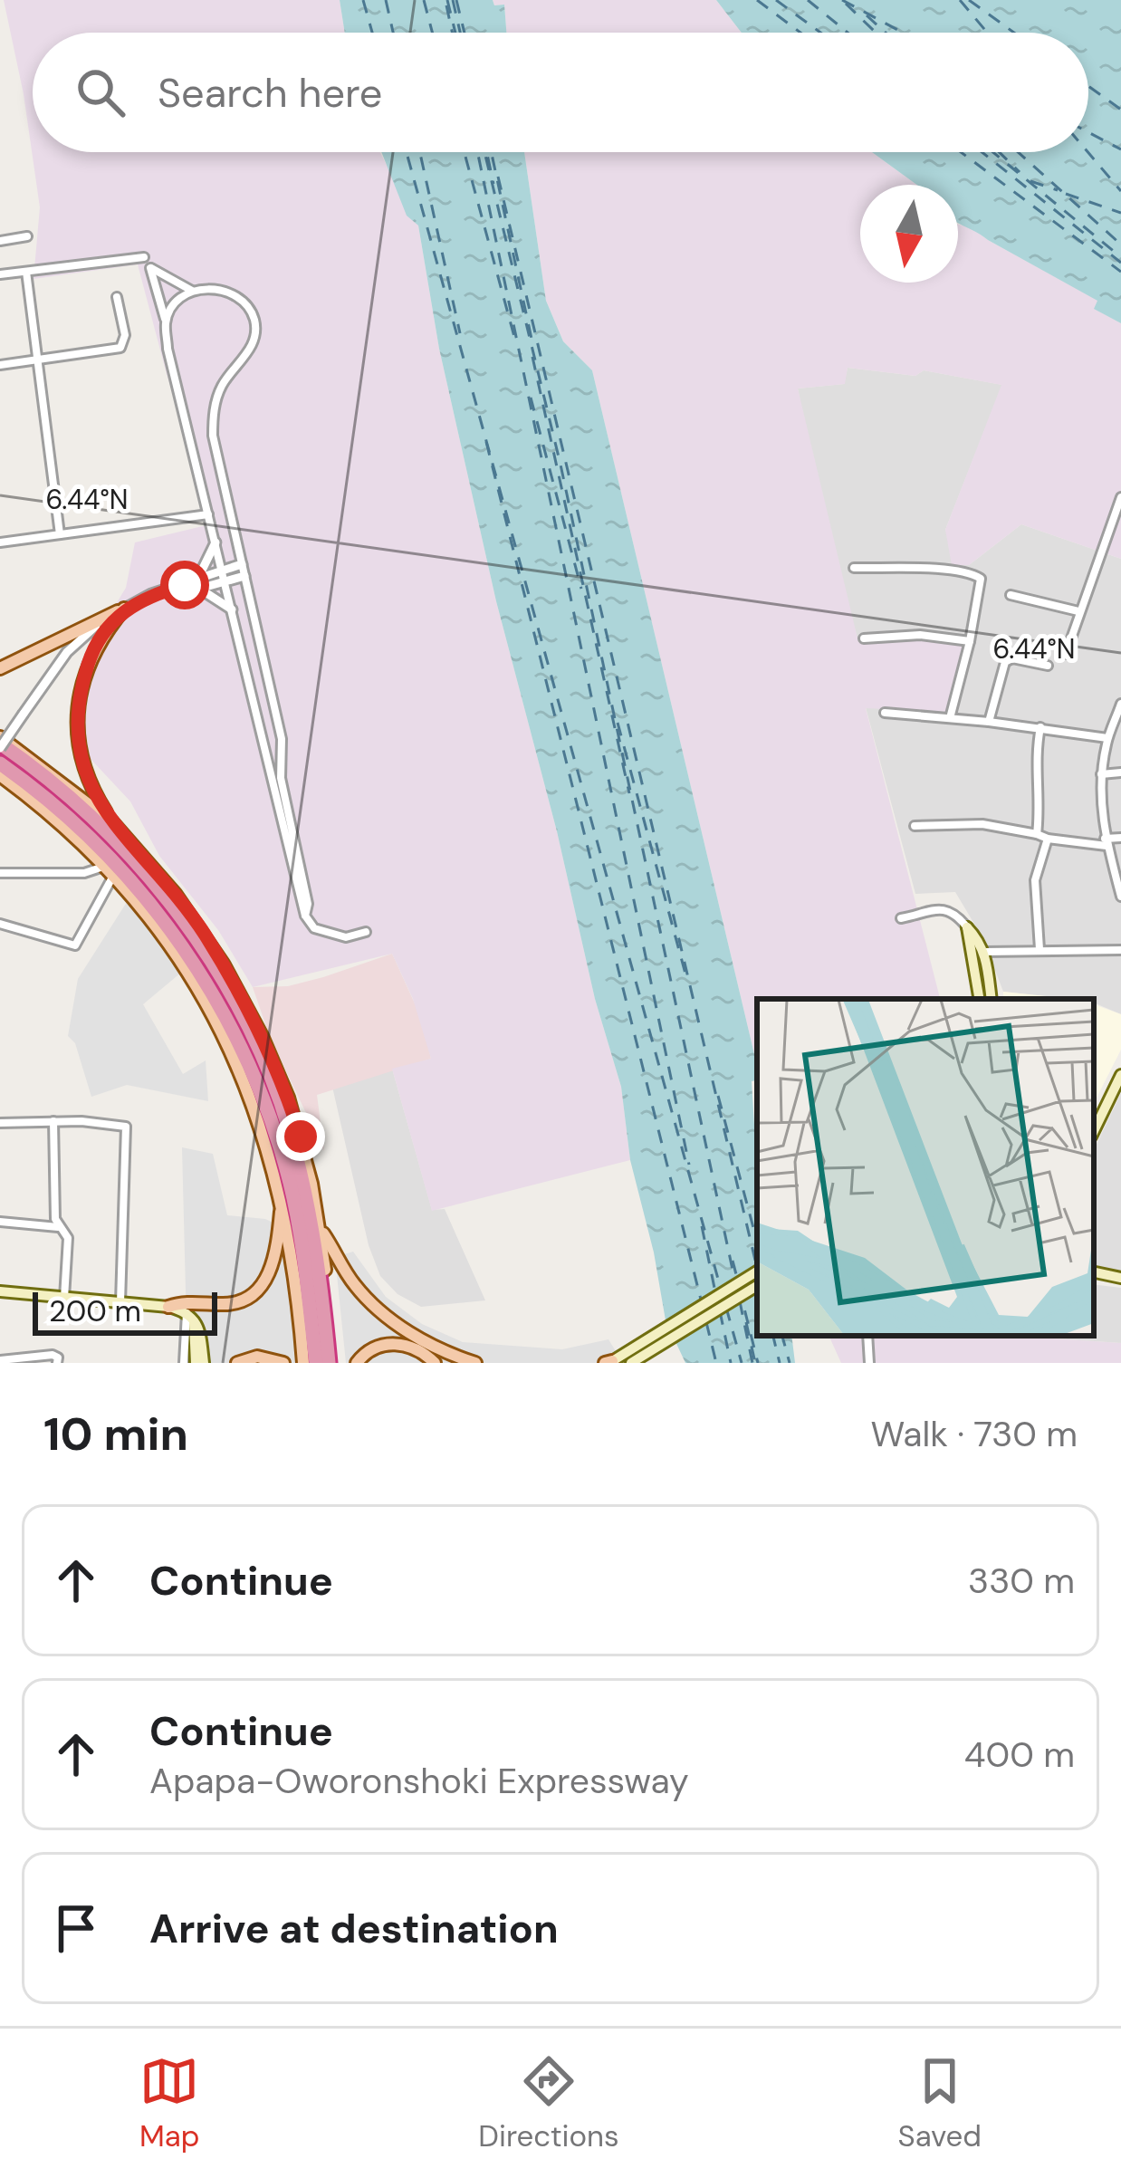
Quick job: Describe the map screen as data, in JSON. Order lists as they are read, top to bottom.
{
  "scale_bar": "200 m",
  "north": "bottom",
  "page": {
    "search": "Search here",
    "scale": "200 m",
    "heading": ["10 min", "Walk · 730 m"],
    "list": [
      ["Continue", "330 m"],
      ["Continue", "Apapa-Oworonshoki Expressway", "400 m"],
      "Arrive at destination"
    ],
    "nav": ["Map", "Directions", "Saved"]
  },
  "coordinates": ["6.44°N"]
}
